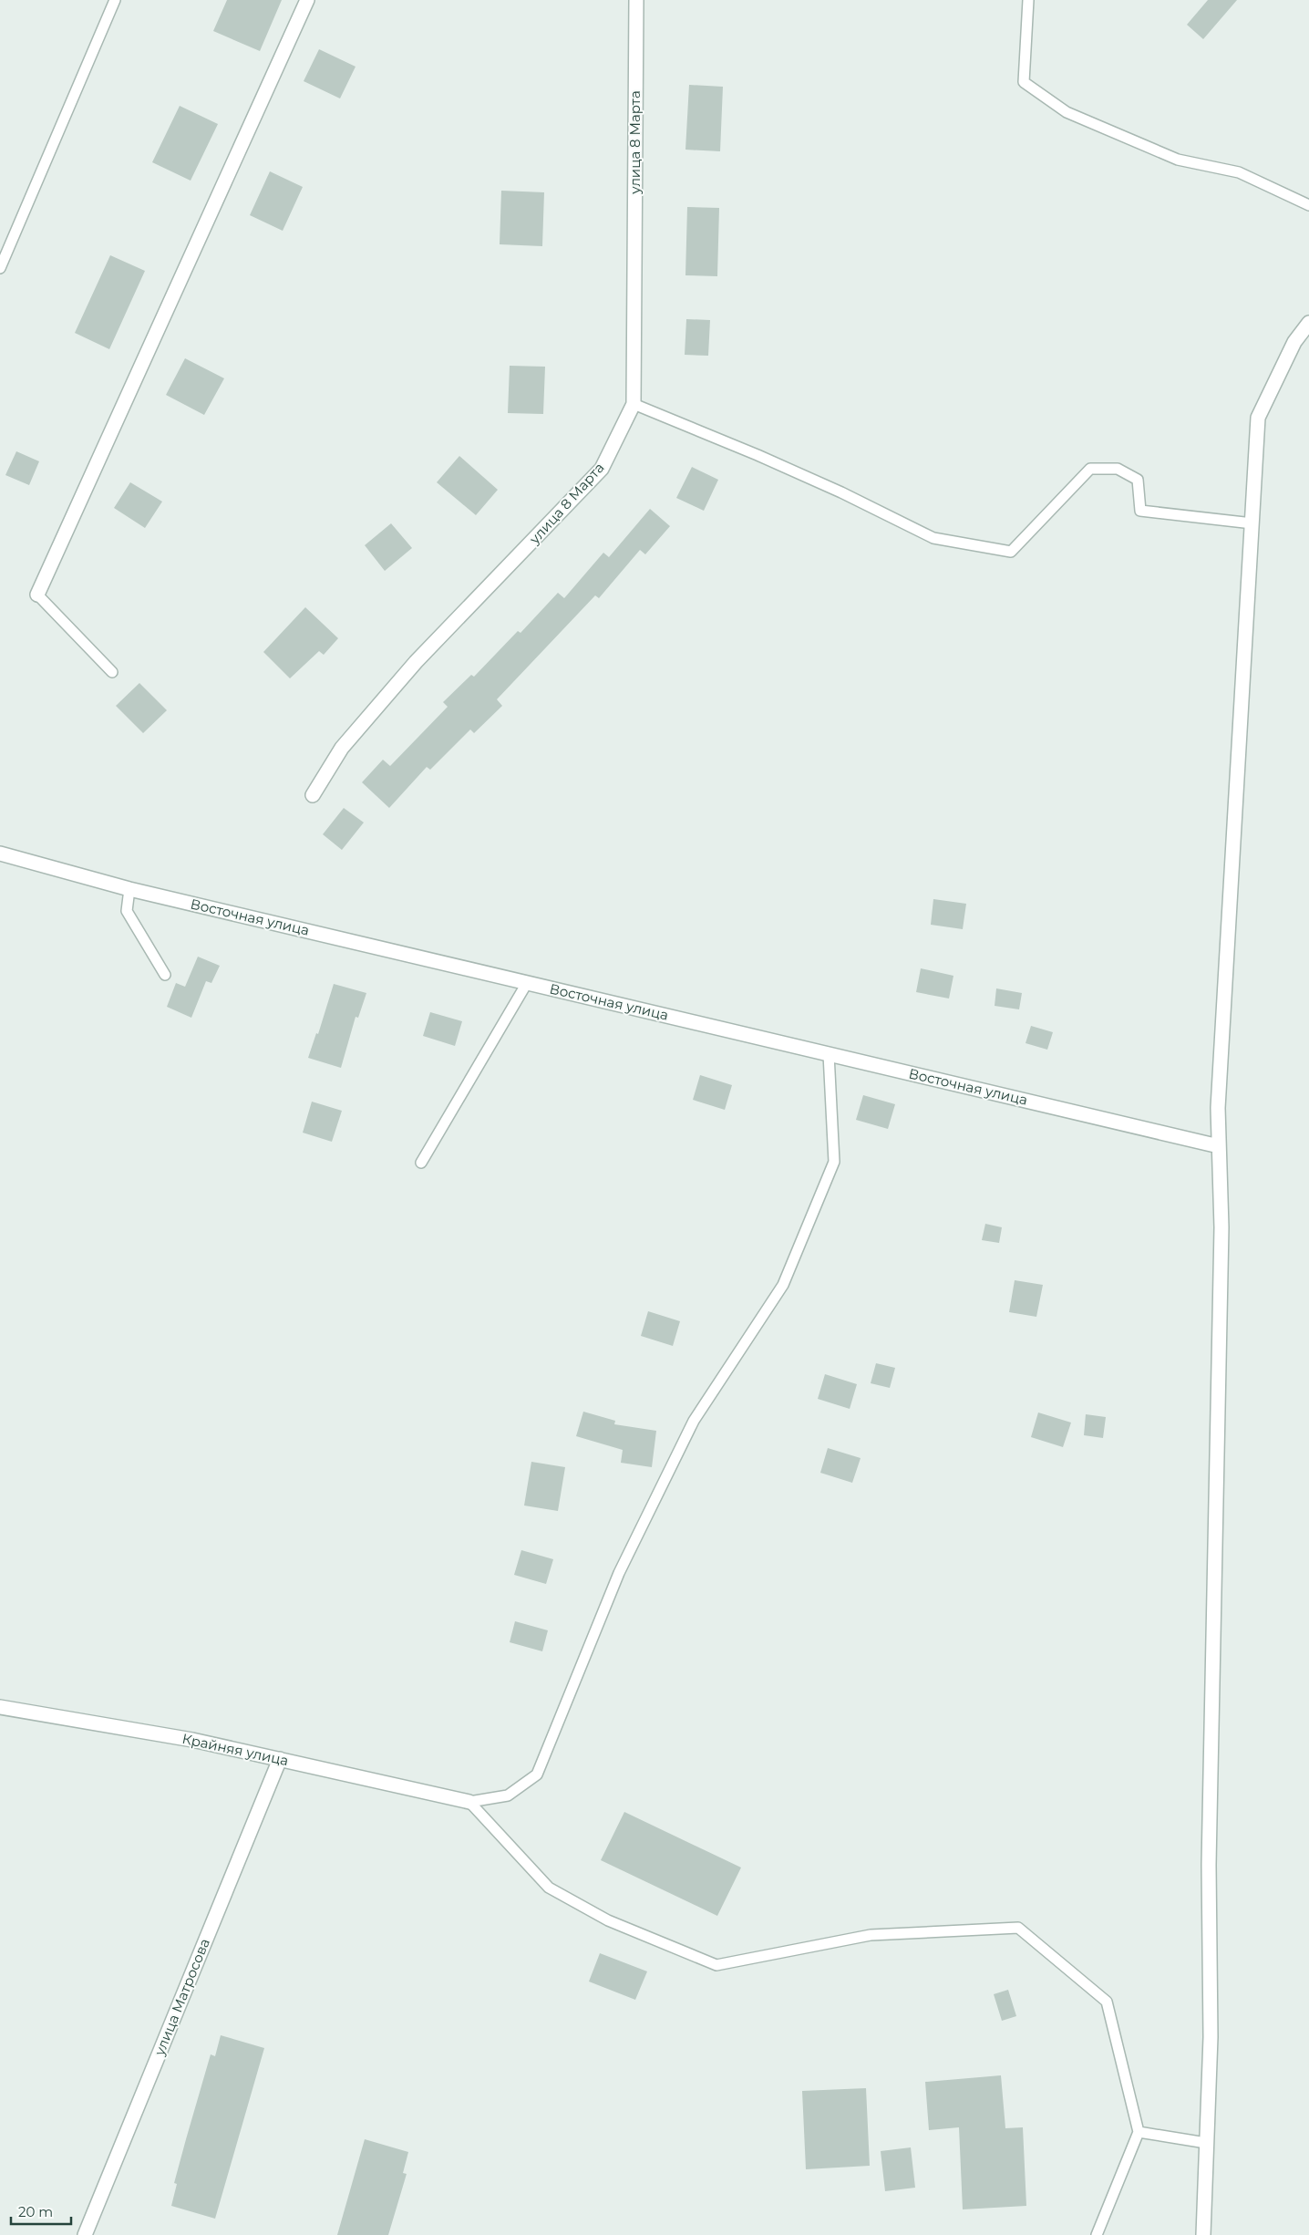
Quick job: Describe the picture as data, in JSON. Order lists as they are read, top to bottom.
{
  "streets": {
    "street": [
      "улица 8 Марта",
      "Восточная улица",
      "Крайняя улица",
      "улица Матросова"
    ]
  },
  "crossings": [
    ["Крайняя улица", "улица Матросова"]
  ],
  "scale_bar": "20 m"
}
